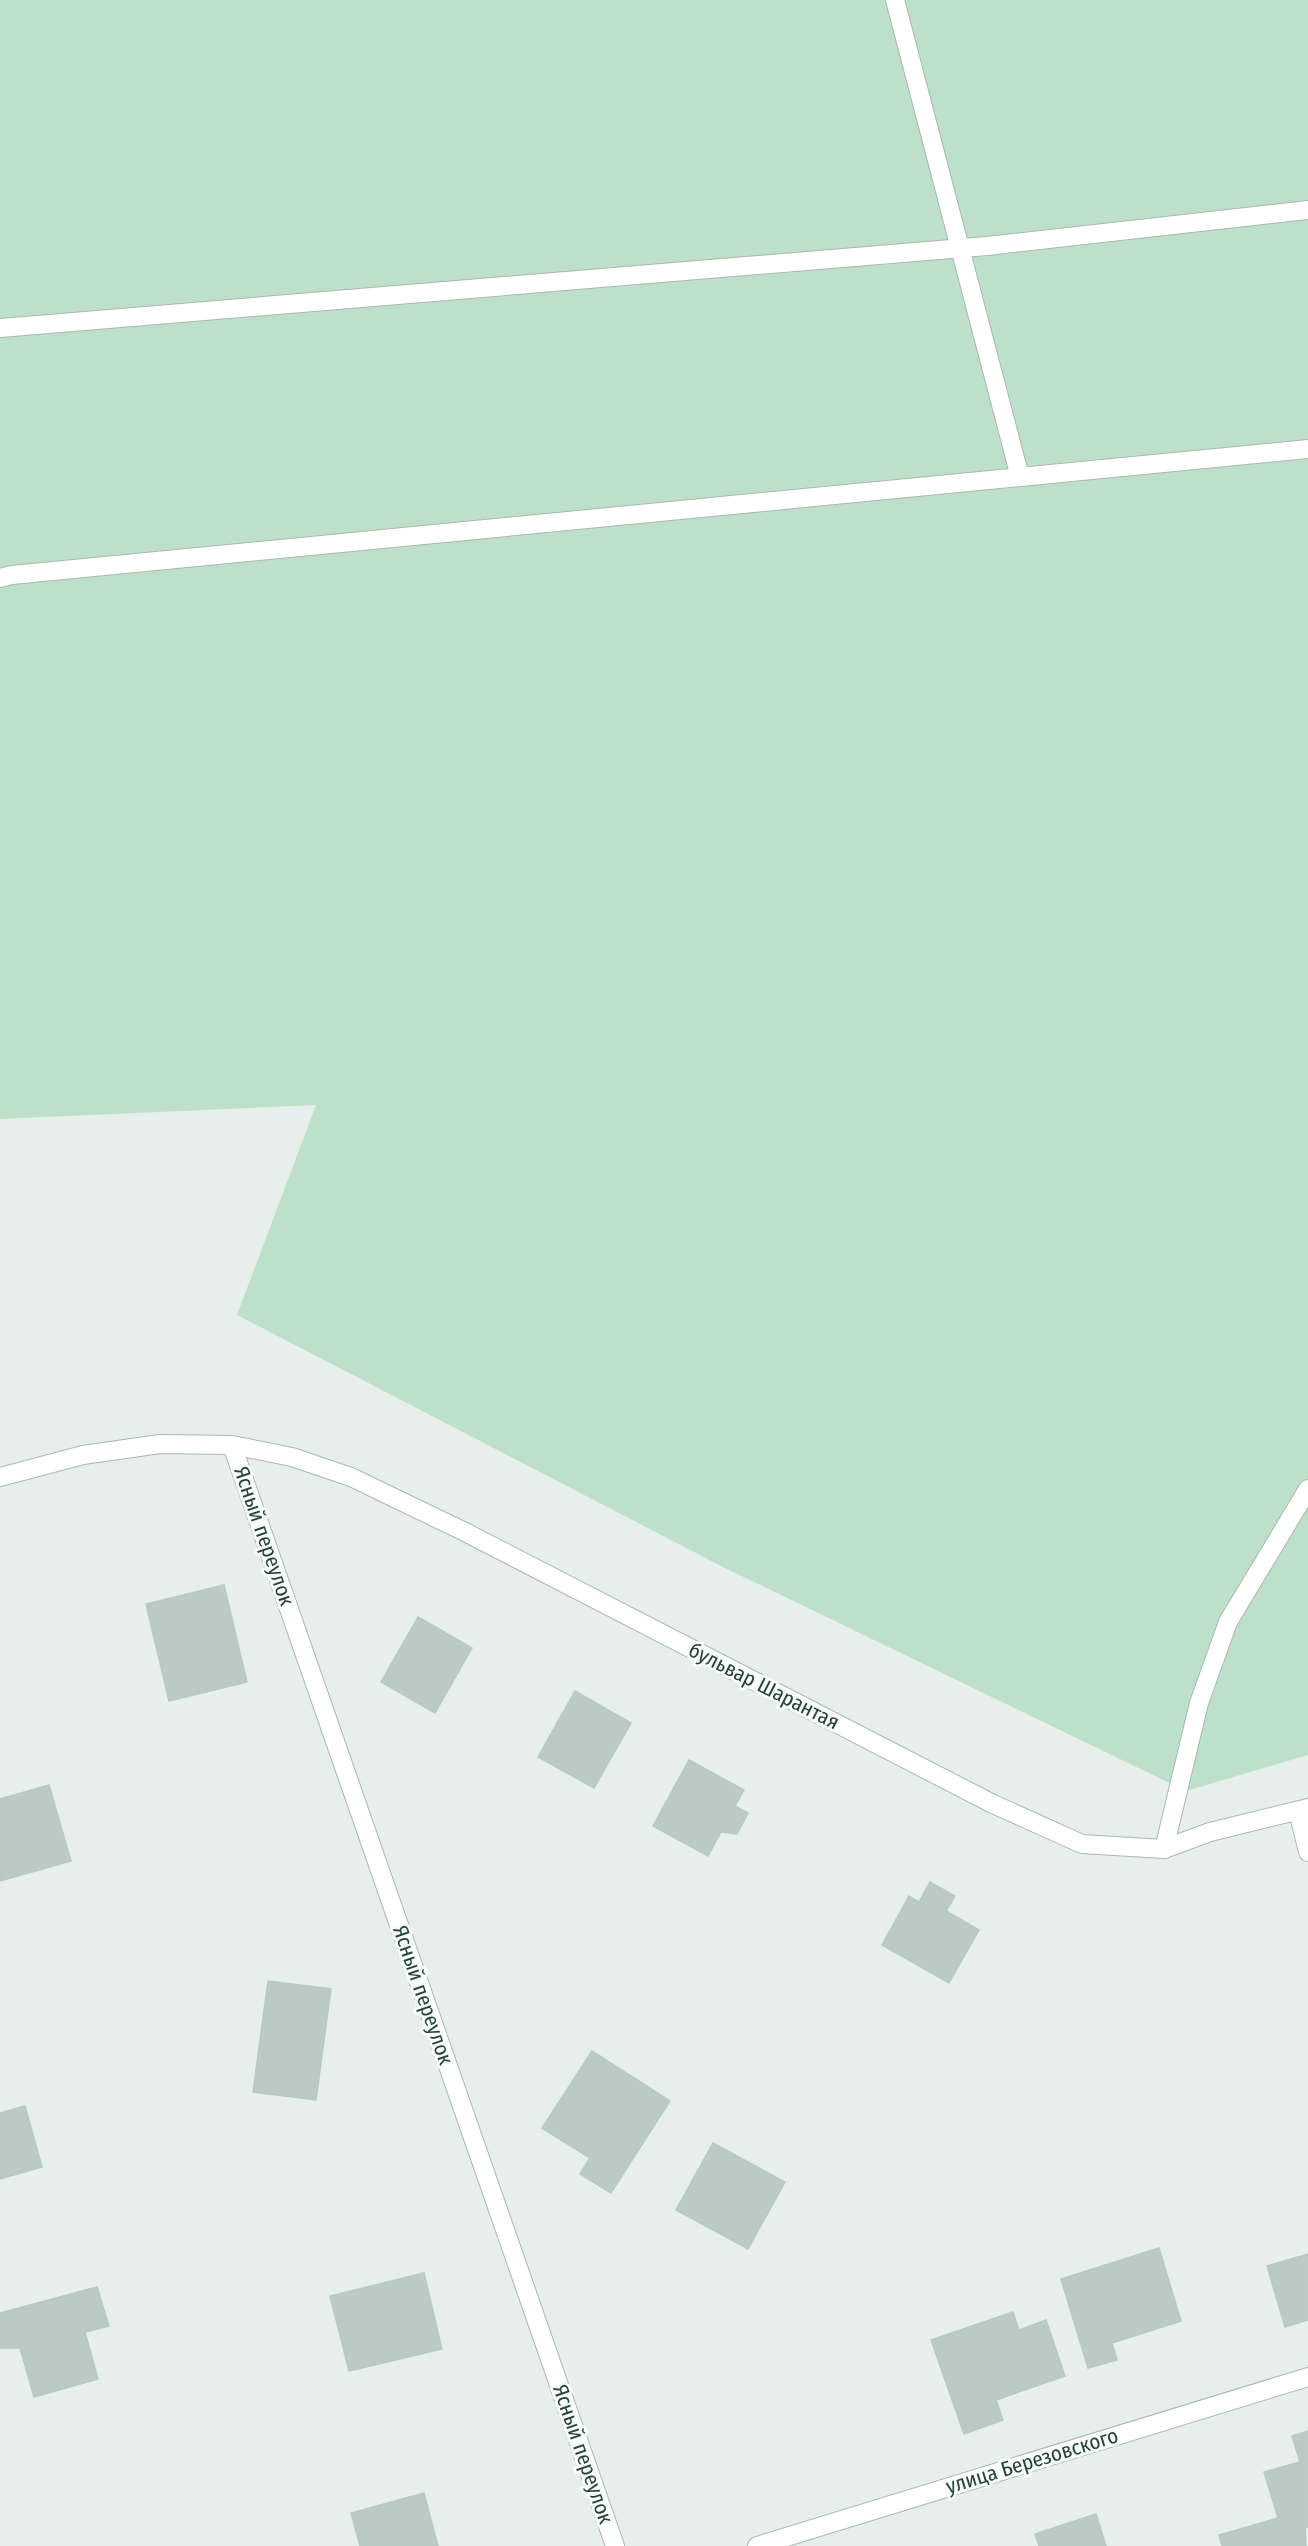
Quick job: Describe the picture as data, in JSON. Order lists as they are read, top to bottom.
{
  "streets": {
    "street": ["Ясный переулок", "бульвар Шарантая", "улица Березовского"]
  },
  "crossings": [
    ["Ясный переулок", "бульвар Шарантая"]
  ]
}
